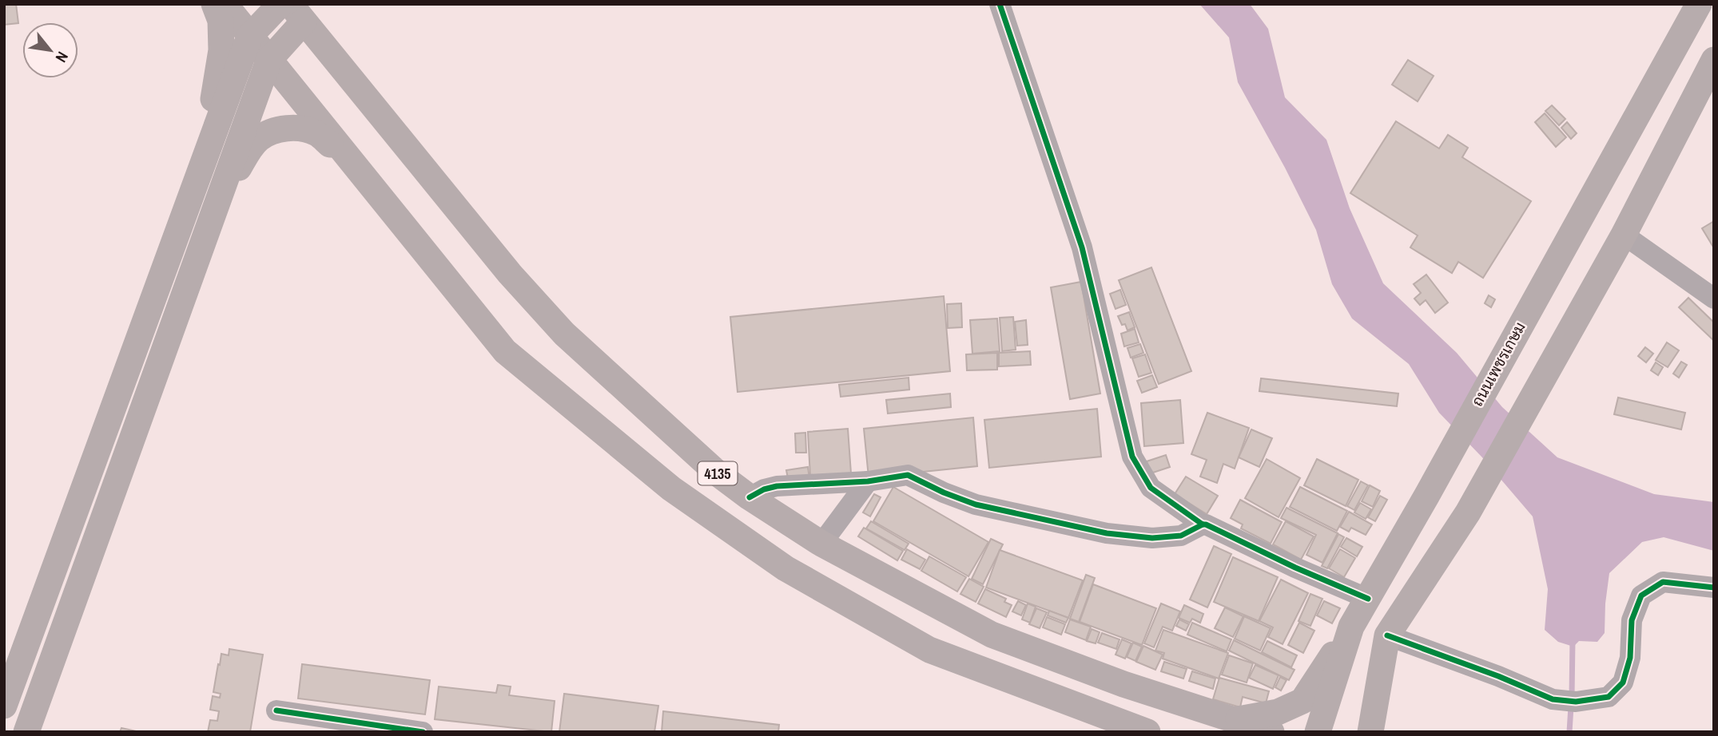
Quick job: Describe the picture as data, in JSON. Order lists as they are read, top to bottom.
{
  "streets": {
    "main road": ["ถนนเพชรเกษม", "4135"]
  },
  "north": "bottom right"
}
